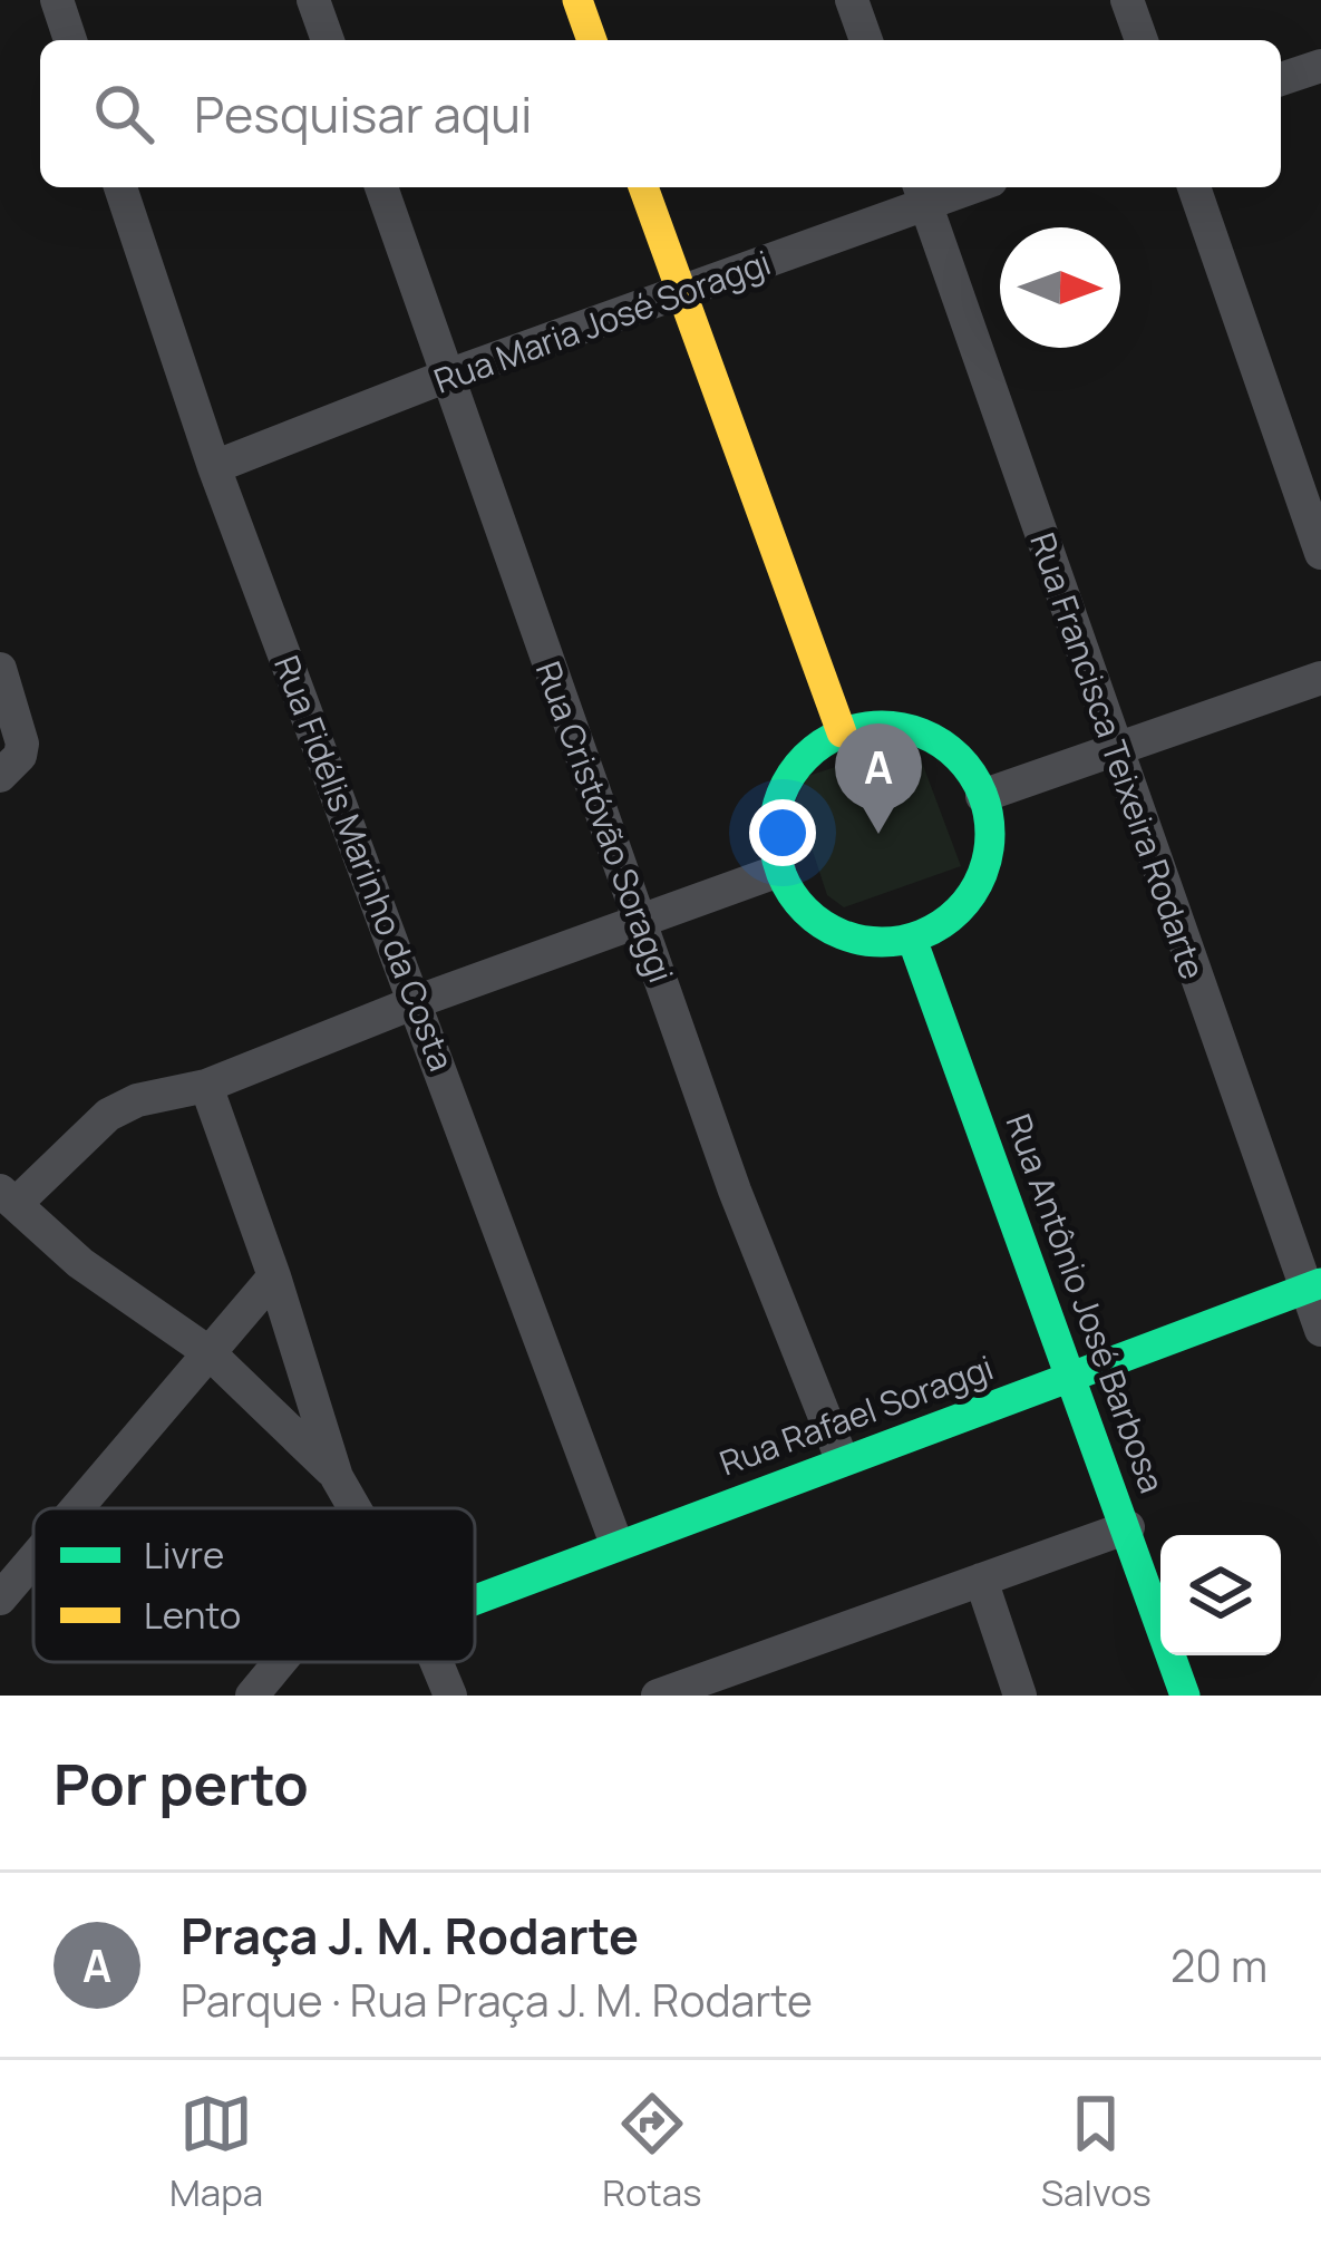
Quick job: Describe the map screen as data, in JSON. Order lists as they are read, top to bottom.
{
  "streets": {
    "street": [
      "Rua Maria José Soraggi",
      "Rua Francisca Teixeira Rodarte",
      "Rua Cristóvão Soraggi",
      "Rua Fidélis Marinho da Costa",
      "Rua Antônio José Barbosa",
      "Rua Rafael Soraggi"
    ]
  },
  "crossings": [
    ["Rua Maria José Soraggi", "Rua Francisca Teixeira Rodarte"],
    ["Rua Maria José Soraggi", "Rua Cristóvão Soraggi"],
    ["Rua Maria José Soraggi", "Rua Fidélis Marinho da Costa"],
    ["Rua Francisca Teixeira Rodarte", "Rua Rafael Soraggi"],
    ["Rua Cristóvão Soraggi", "Rua Rafael Soraggi"],
    ["Rua Fidélis Marinho da Costa", "Rua Rafael Soraggi"],
    ["Rua Antônio José Barbosa", "Rua Rafael Soraggi"]
  ],
  "legend": ["Livre", "Lento"],
  "north": "right",
  "page": {
    "search": "Pesquisar aqui",
    "pins": "A",
    "heading": "Por perto",
    "list": [
      {
        "mark": "A",
        "name": "Praça J. M. Rodarte",
        "note": "Parque · Rua Praça J. M. Rodarte",
        "value": "20 m"
      }
    ],
    "nav": ["Mapa", "Rotas", "Salvos"]
  }
}
